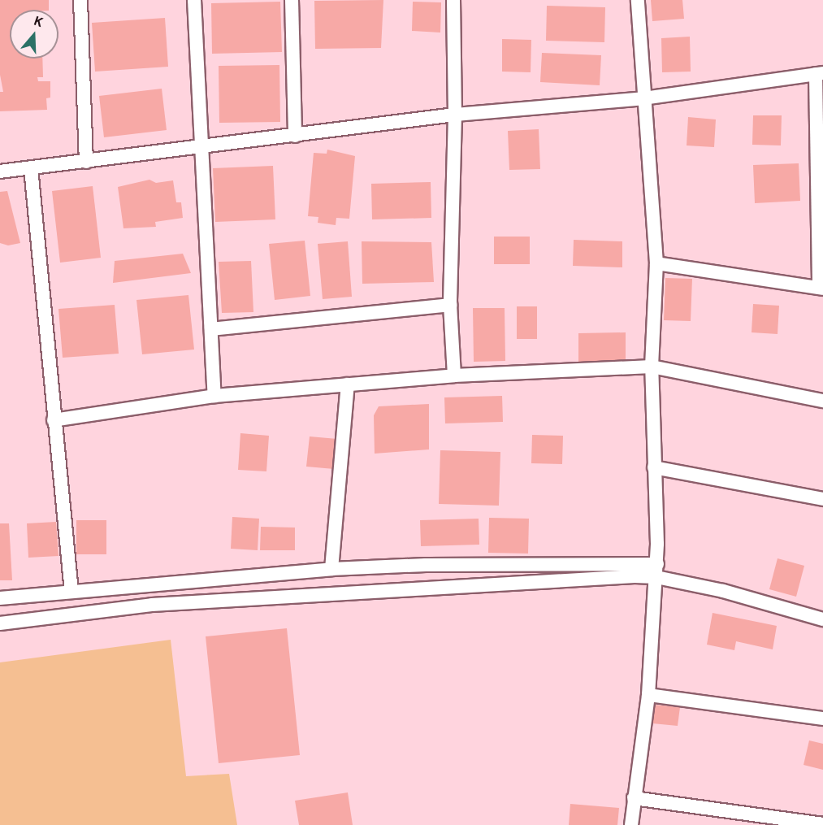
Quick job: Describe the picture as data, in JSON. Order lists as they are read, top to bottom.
{
  "north": "top"
}
